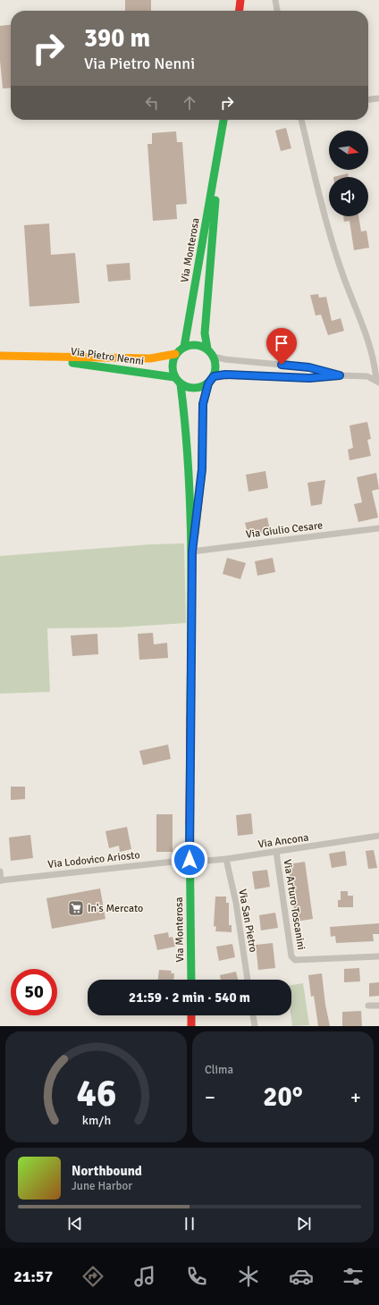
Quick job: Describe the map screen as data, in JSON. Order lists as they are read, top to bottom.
{
  "streets": {
    "main road": ["Via Monterosa", "Via Pietro Nenni"],
    "street": [
      "Via Giulio Cesare",
      "Via Ancona",
      "Via Lodovico Ariosto",
      "Via Arturo Toscanini",
      "Via San Pietro"
    ]
  },
  "crossings": [
    ["Via Monterosa", "Via Pietro Nenni"],
    ["Via Monterosa", "Via Giulio Cesare"],
    ["Via Monterosa", "Via Ancona"],
    ["Via Monterosa", "Via Lodovico Ariosto"],
    ["Via Ancona", "Via Lodovico Ariosto"],
    ["Via Ancona", "Via Arturo Toscanini"],
    ["Via Ancona", "Via San Pietro"]
  ],
  "places": {
    "supermarket": ["In's Mercato"]
  },
  "north": "right",
  "page": {
    "turn": ["390 m", "Via Pietro Nenni"],
    "limit": "50",
    "trip": "21:59 · 2 min · 540 m",
    "tile": "Clima",
    "heat": ["−", "20°", "+"],
    "song": ["Northbound", "June Harbor"],
    "tabs": "21:57",
    "gauge": ["46", "km/h"]
  }
}
